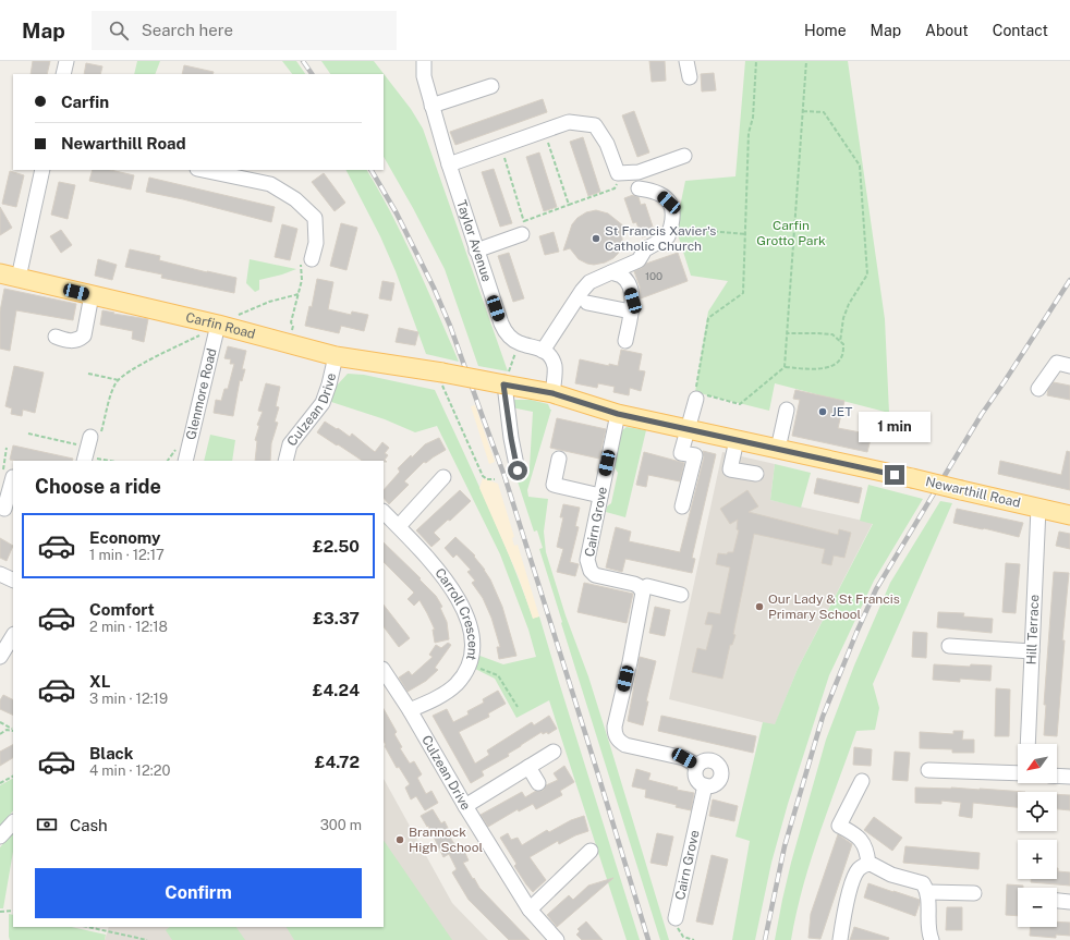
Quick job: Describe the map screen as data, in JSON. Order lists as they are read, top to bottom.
{
  "streets": {
    "main road": ["Carfin Road", "Newarthill Road"],
    "street": [
      "Taylor Avenue",
      "Glenmore Road",
      "Culzean Drive",
      "Cairn Grove",
      "Carroll Crescent",
      "Hill Terrace"
    ]
  },
  "crossings": [
    ["Carfin Road", "Glenmore Road"],
    ["Carfin Road", "Culzean Drive"],
    ["Carfin Road", "Newarthill Road"],
    ["Culzean Drive", "Carroll Crescent"],
    ["Newarthill Road", "Cairn Grove"],
    ["Newarthill Road", "Hill Terrace"]
  ],
  "parks": ["Carfin Grotto Park"],
  "places": [
    "St Francis Xavier's Catholic Church",
    "JET",
    "Our Lady & St Francis Primary School",
    "Brannock High School"
  ],
  "house_numbers": ["100"],
  "north": "bottom left",
  "page": {
    "header": "Map",
    "search": "Search here",
    "nav": [
      "Home",
      "Map",
      "About",
      "Contact"
    ],
    "banner": ["Carfin", "Newarthill Road"],
    "bubble": "1 min",
    "heading": "Choose a ride",
    "list": [
      {
        "name": "Economy",
        "note": "1 min · 12:17",
        "value": "£2.50"
      },
      {
        "name": "Comfort",
        "note": "2 min · 12:18",
        "value": "£3.37"
      },
      {
        "name": "XL",
        "note": "3 min · 12:19",
        "value": "£4.24"
      },
      {
        "name": "Black",
        "note": "4 min · 12:20",
        "value": "£4.72"
      }
    ],
    "map_buttons": ["+", "−"],
    "pay": ["Cash", "300 m"],
    "buttons": "Confirm"
  }
}
